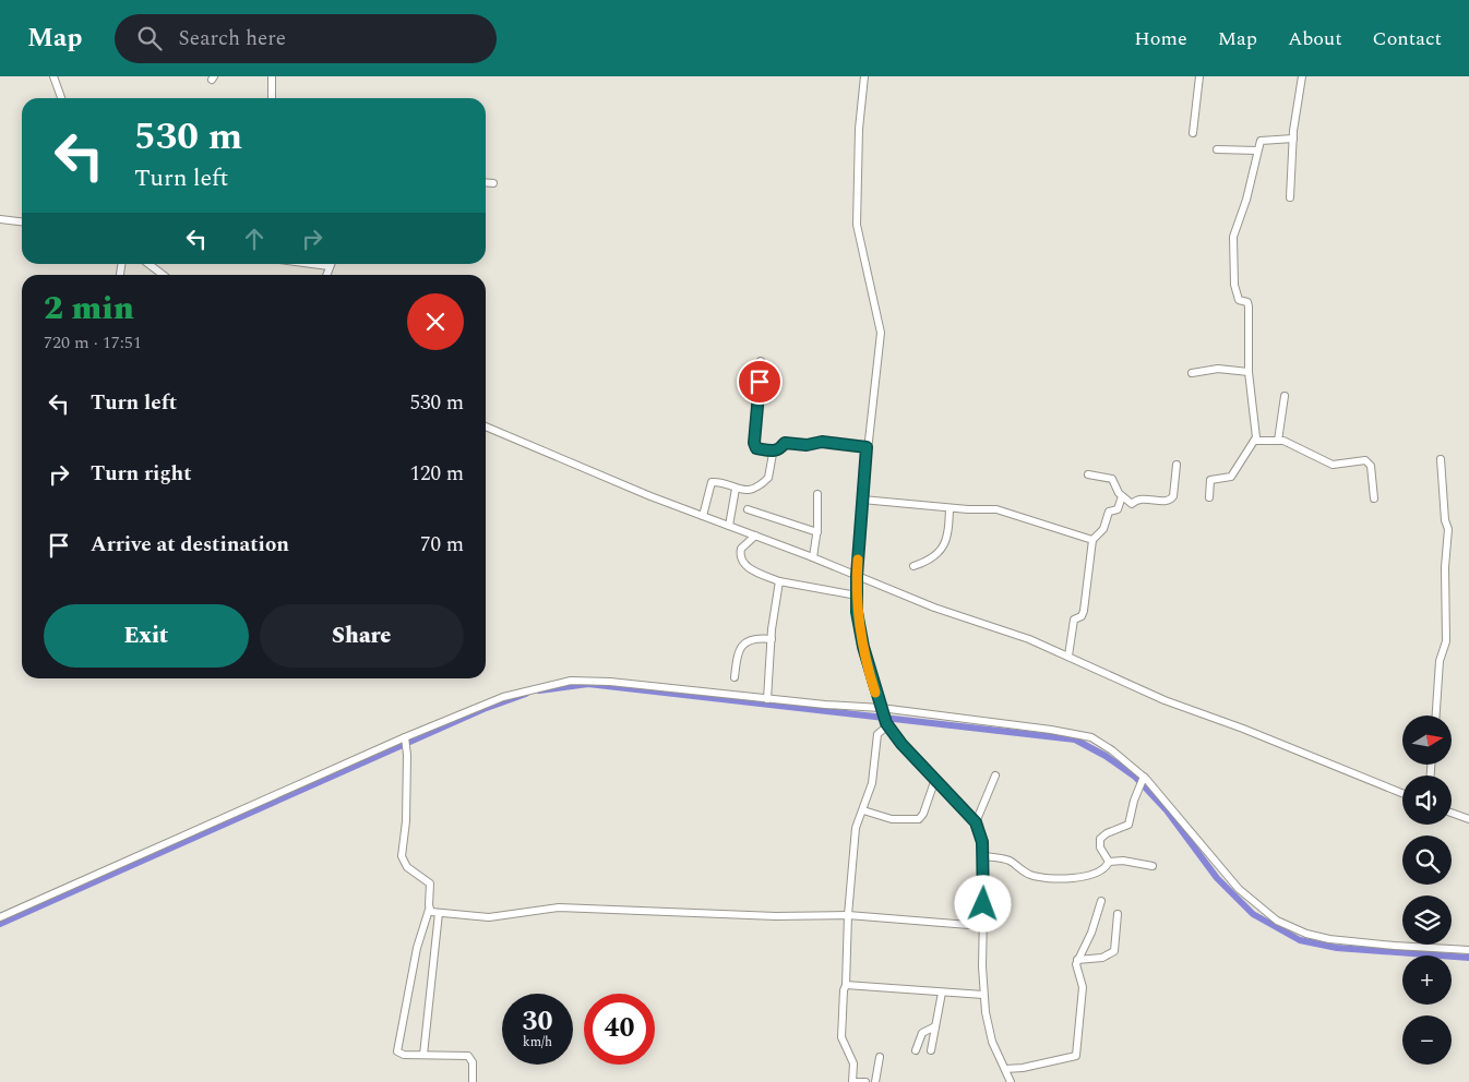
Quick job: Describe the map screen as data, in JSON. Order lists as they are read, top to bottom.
{
  "north": "right",
  "page": {
    "header": "Map",
    "search": "Search here",
    "nav": [
      "Home",
      "Map",
      "About",
      "Contact"
    ],
    "turn": ["530 m", "Turn left"],
    "heading": ["2 min", "720 m · 17:51"],
    "list": [
      {
        "name": "Turn left",
        "value": "530 m"
      },
      {
        "name": "Turn right",
        "value": "120 m"
      },
      {
        "name": "Arrive at destination",
        "value": "70 m"
      }
    ],
    "buttons": ["Exit", "Share"],
    "map_buttons": ["+", "−"],
    "speed": "30 km/h",
    "limit": "40"
  }
}
